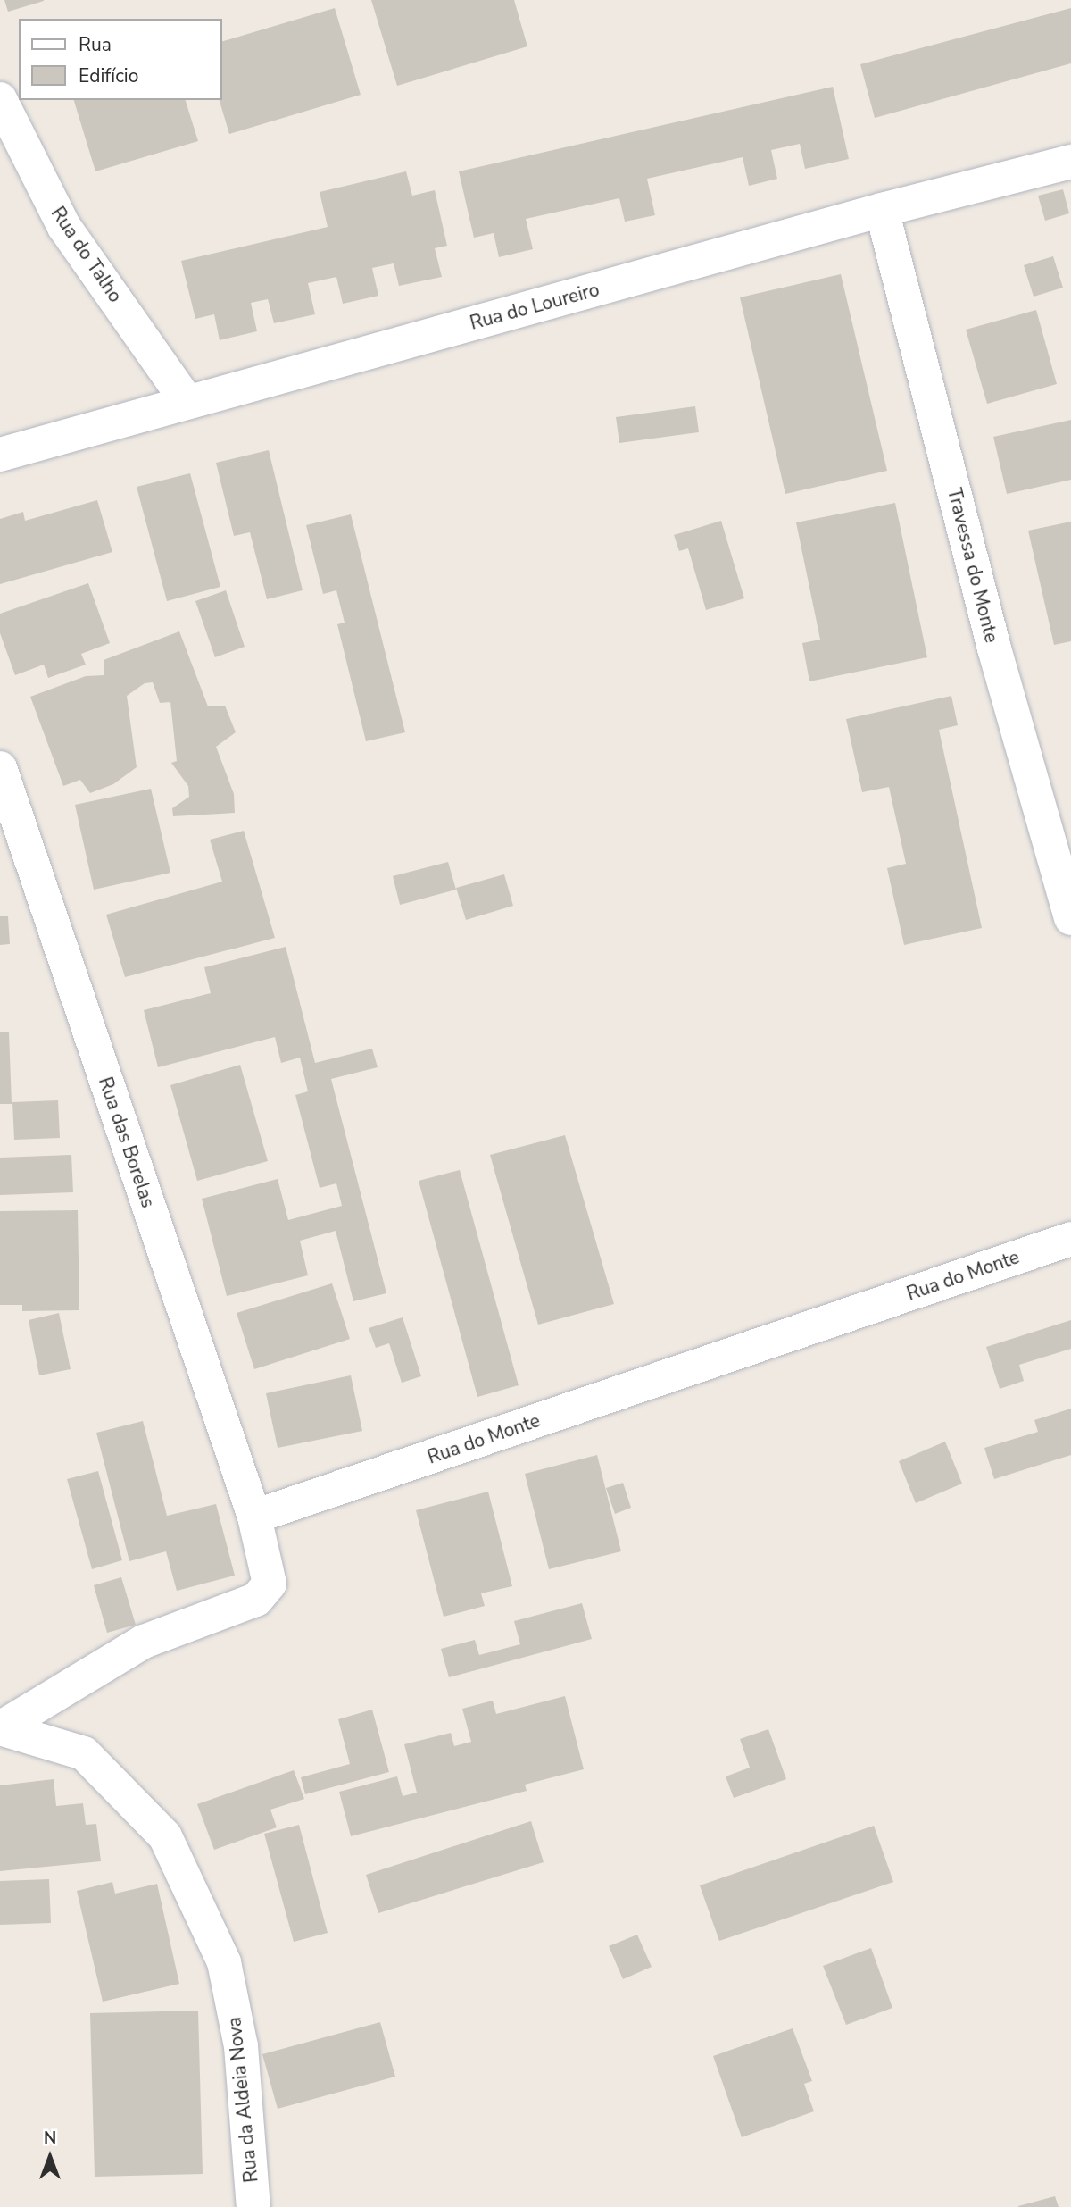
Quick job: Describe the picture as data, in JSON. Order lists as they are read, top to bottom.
{
  "streets": {
    "street": [
      "Rua do Talho",
      "Rua do Loureiro",
      "Travessa do Monte",
      "Rua das Borelas",
      "Rua do Monte",
      "Rua da Aldeia Nova"
    ]
  },
  "crossings": [
    ["Rua do Talho", "Rua do Loureiro"],
    ["Rua do Loureiro", "Travessa do Monte"],
    ["Rua das Borelas", "Rua do Monte"]
  ],
  "legend": ["Rua", "Edifício"],
  "north": "top"
}
